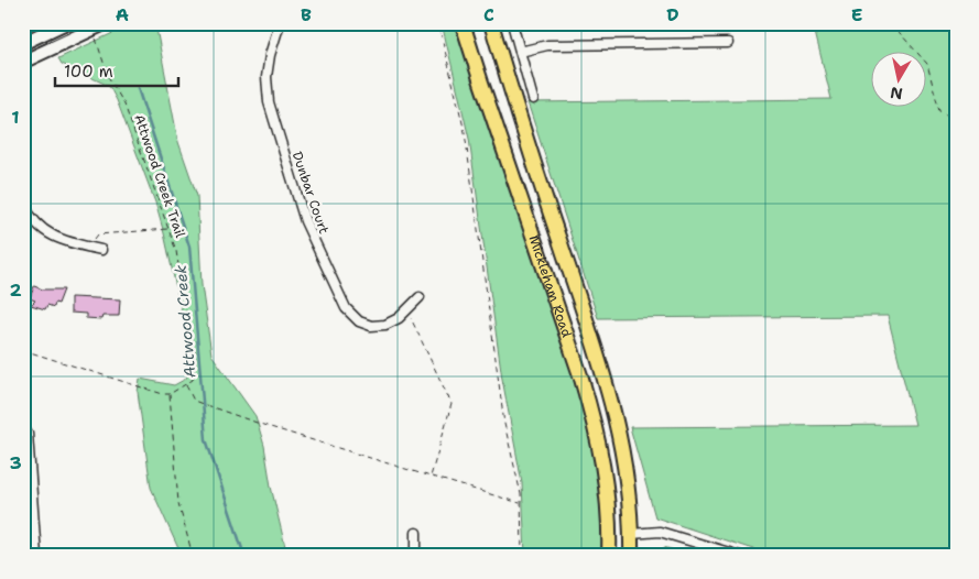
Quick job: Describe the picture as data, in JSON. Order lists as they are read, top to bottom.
{
  "streets": {
    "main road": ["Mickleham Road"],
    "street": ["Dunbar Court"],
    "path": ["Attwood Creek Trail"]
  },
  "water": ["Attwood Creek"],
  "scale_bar": "100 m",
  "north": "bottom",
  "grid": {
    "columns": [
      "A",
      "B",
      "C",
      "D",
      "E"
    ],
    "rows": ["1", "2", "3"]
  }
}
